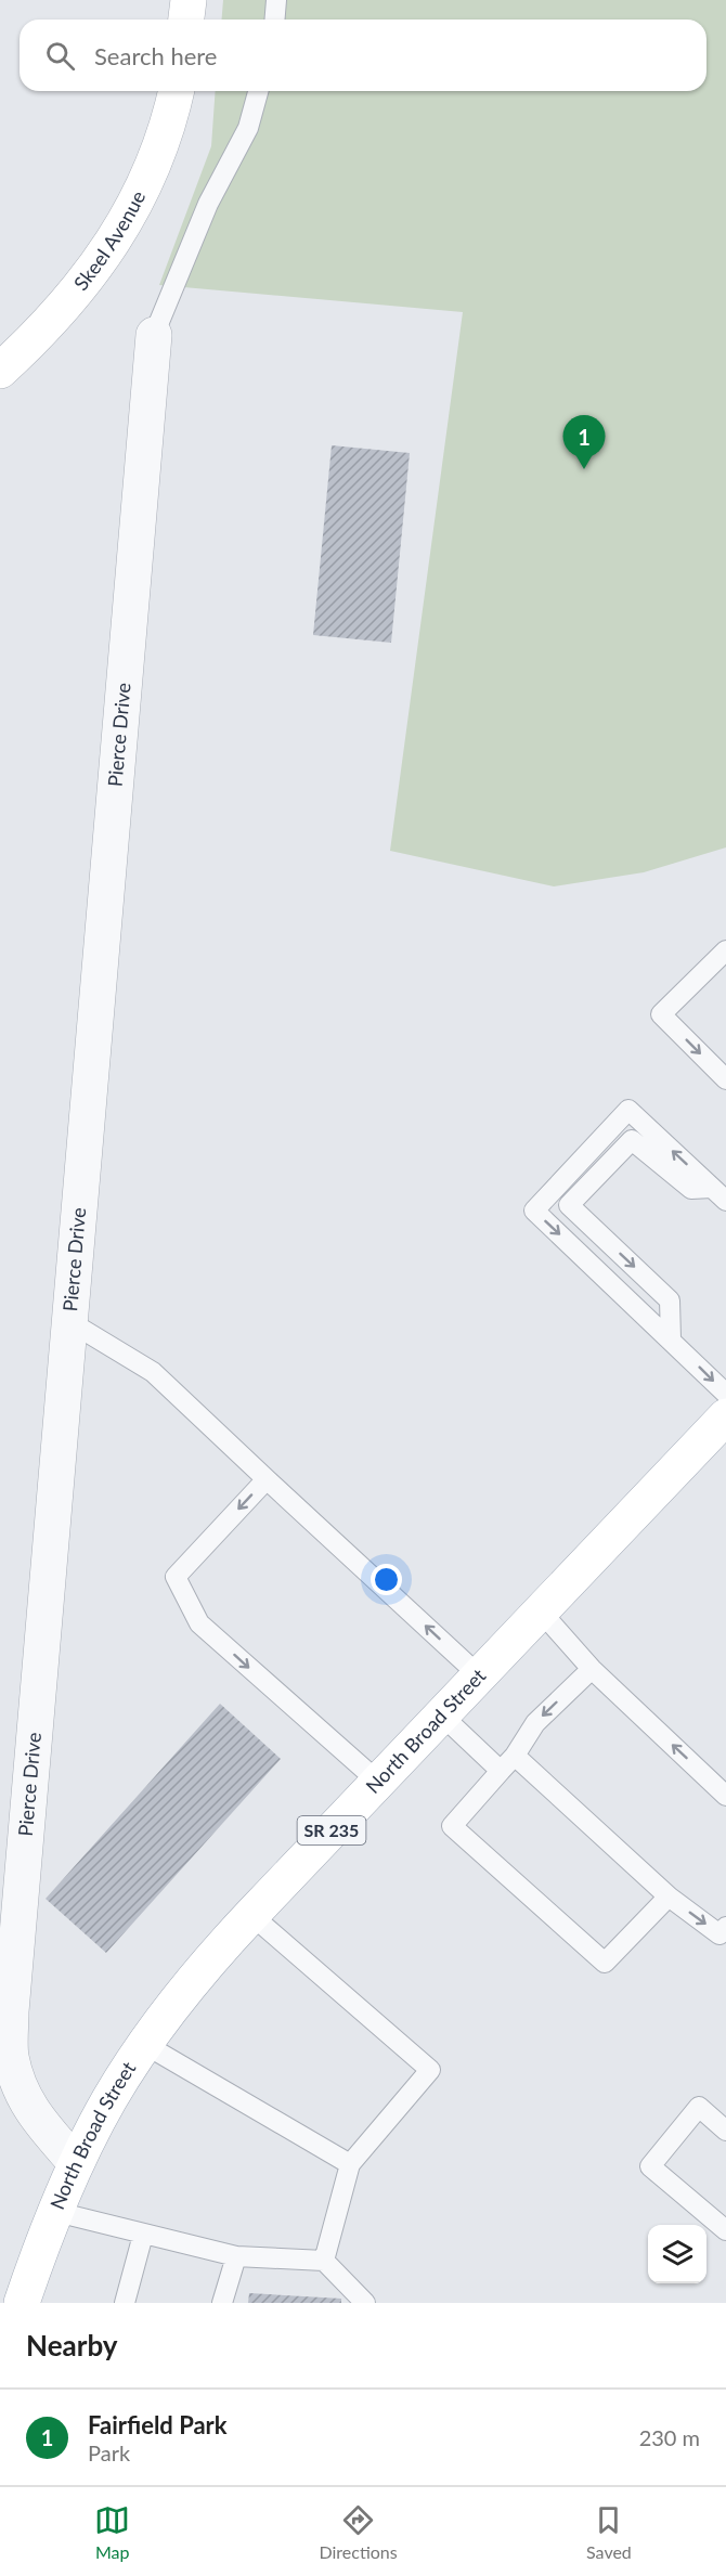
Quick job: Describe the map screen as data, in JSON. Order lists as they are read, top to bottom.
{
  "streets": {
    "main road": ["Skeel Avenue", "North Broad Street", "SR 235"],
    "street": ["Pierce Drive"]
  },
  "crossings": [
    ["Pierce Drive", "North Broad Street"]
  ],
  "page": {
    "search": "Search here",
    "pins": "1",
    "heading": "Nearby",
    "list": [
      {
        "mark": "1",
        "name": "Fairfield Park",
        "note": "Park",
        "value": "230 m"
      }
    ],
    "nav": ["Map", "Directions", "Saved"]
  }
}
